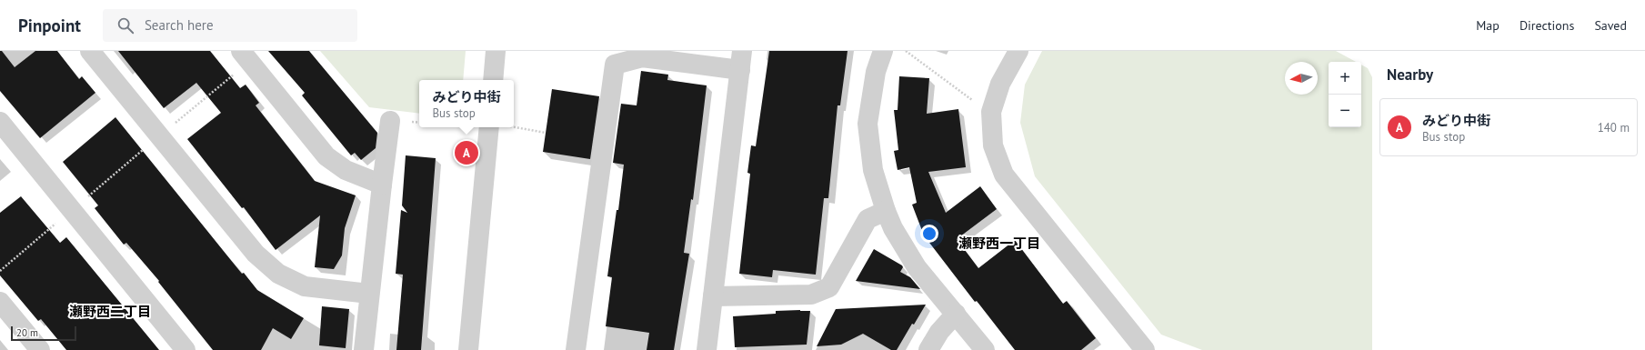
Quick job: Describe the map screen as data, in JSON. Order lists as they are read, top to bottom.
{
  "districts": ["瀬野西一丁目", "瀬野西二丁目"],
  "scale_bar": "20 m",
  "north": "left",
  "page": {
    "header": "Pinpoint",
    "search": "Search here",
    "nav": ["Map", "Directions", "Saved"],
    "heading": "Nearby",
    "map_buttons": ["+", "−"],
    "popup": ["みどり中街", "Bus stop"],
    "list": [
      {
        "mark": "A",
        "name": "みどり中街",
        "note": "Bus stop",
        "value": "140 m"
      }
    ],
    "pins": "A",
    "scale": "20 m"
  }
}
